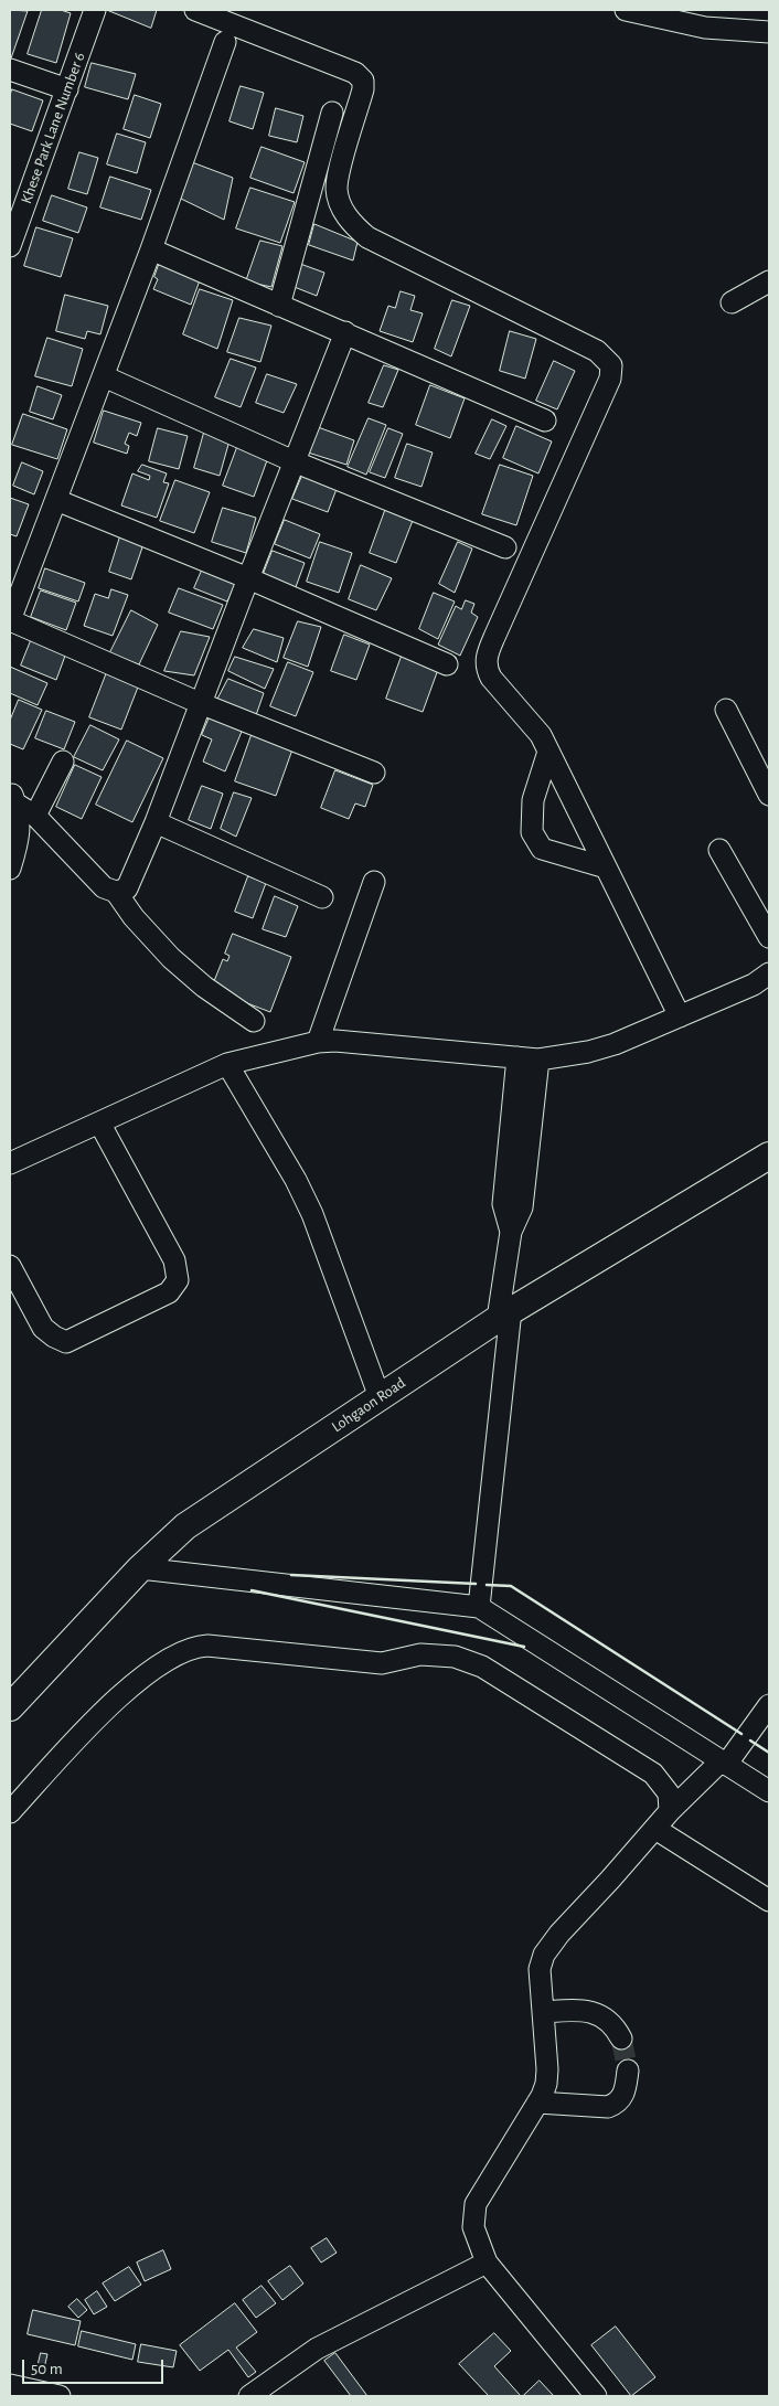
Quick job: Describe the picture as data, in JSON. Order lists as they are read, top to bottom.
{
  "streets": {
    "main road": ["Lohgaon Road"],
    "street": ["Khese Park Lane Number 6"]
  },
  "scale_bar": "50 m"
}
